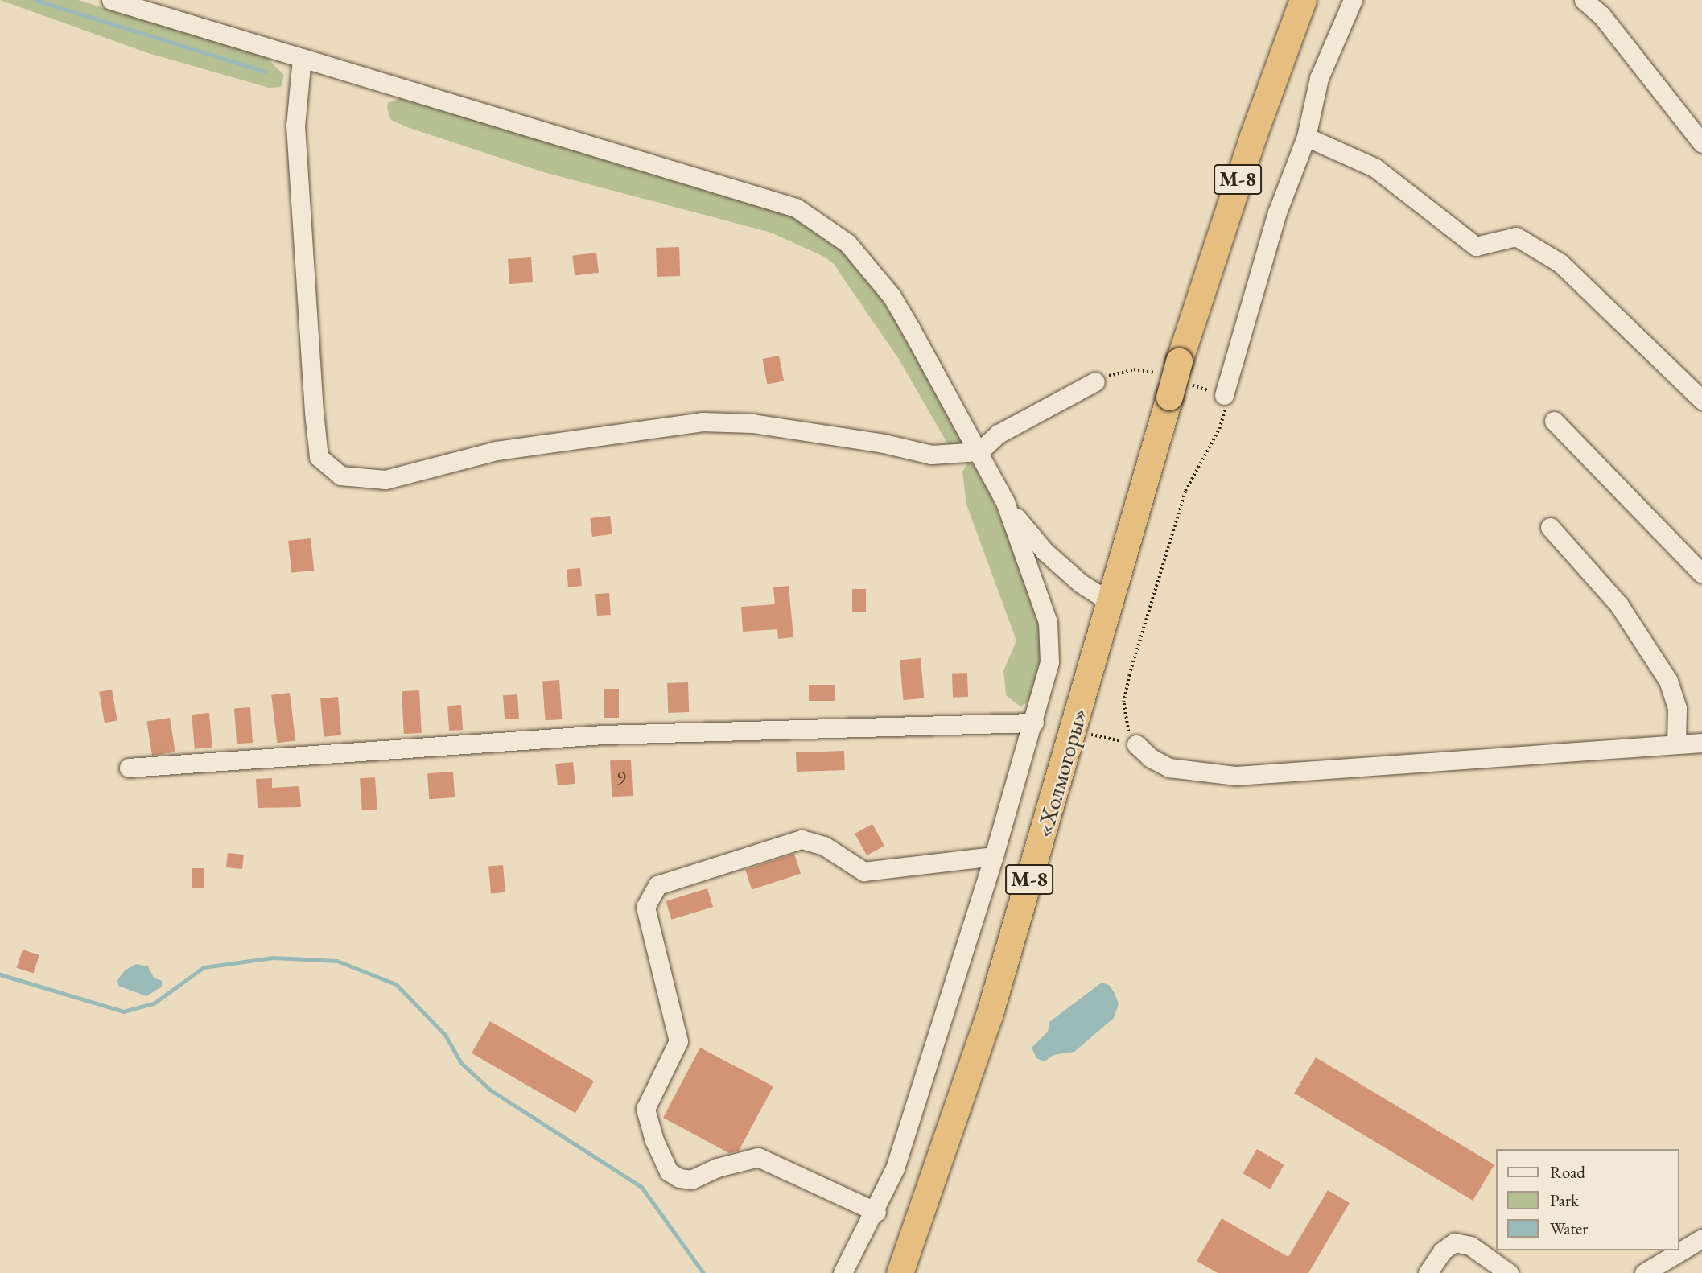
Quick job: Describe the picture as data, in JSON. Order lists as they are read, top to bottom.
{
  "streets": {
    "highway": ["М-8", "«Холмогоры»"]
  },
  "house_numbers": ["9"],
  "legend": ["Road", "Park", "Water"]
}
